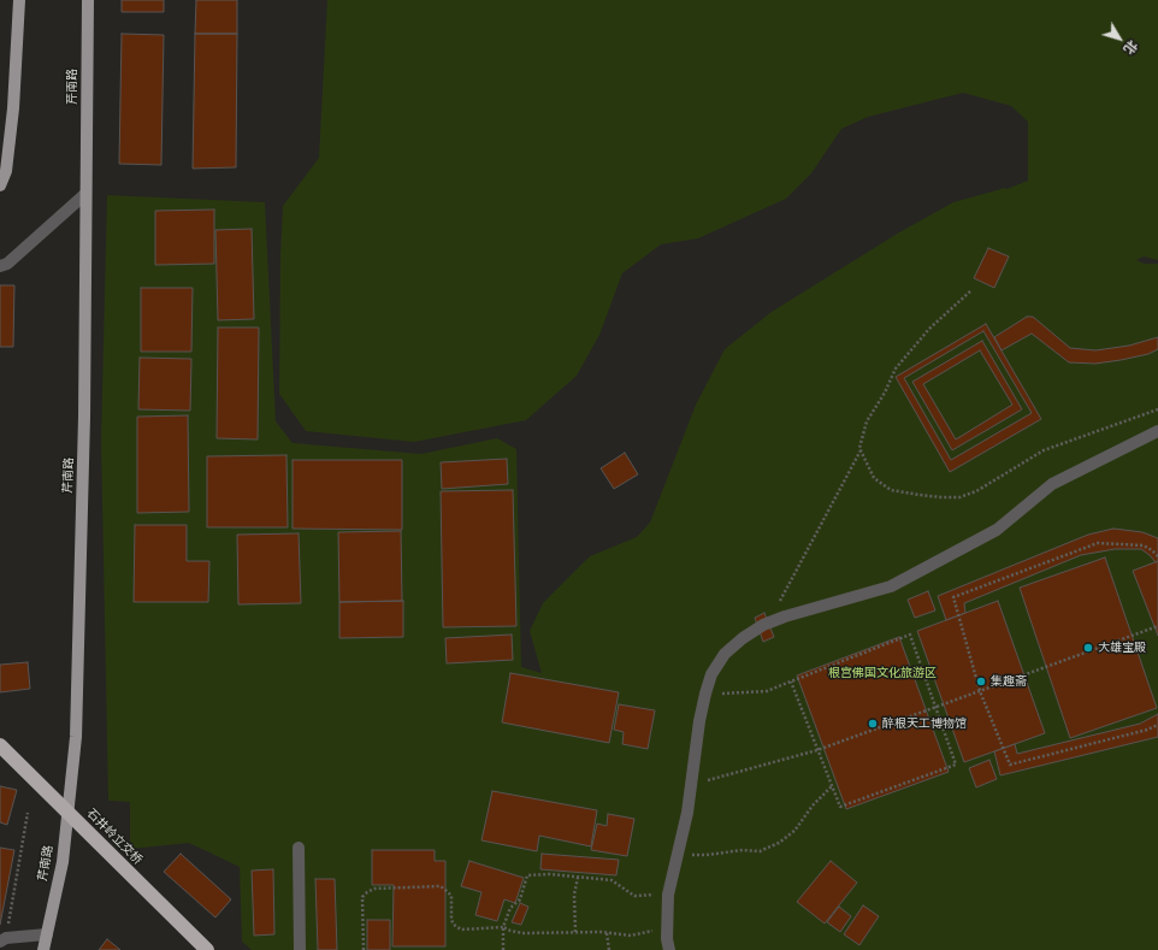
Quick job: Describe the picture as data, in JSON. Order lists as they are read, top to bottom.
{
  "streets": {
    "highway": ["石井岭立交桥"],
    "main road": ["芹南路"]
  },
  "parks": ["根宫佛国文化旅游区"],
  "places": ["大雄宝殿", "集趣斋", "醉根天工博物馆"],
  "north": "bottom right"
}
